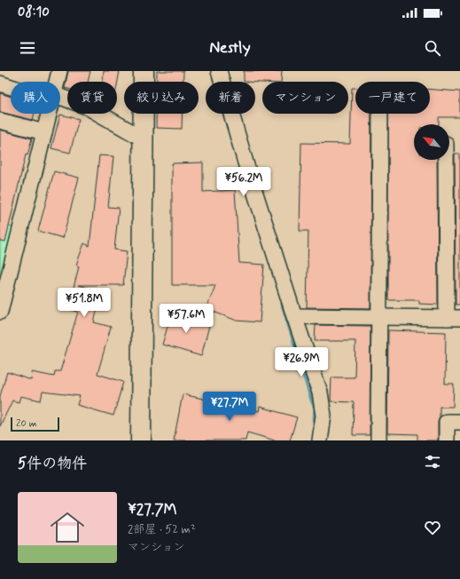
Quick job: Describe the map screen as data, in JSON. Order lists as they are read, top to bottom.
{
  "scale_bar": "20 m",
  "north": "top left",
  "page": {
    "status": "08:10",
    "header": "Nestly",
    "chip": [
      "購入",
      "賃貸",
      "絞り込み",
      "新着",
      "マンション",
      "一戸建て"
    ],
    "price": [
      "¥56.2M",
      "¥51.8M",
      "¥57.6M",
      "¥26.9M",
      "¥27.7M"
    ],
    "scale": "20 m",
    "heading": "5件の物件",
    "list": [
      {
        "name": "¥27.7M",
        "note": "2部屋 · 52 m² · マンション"
      }
    ]
  }
}
